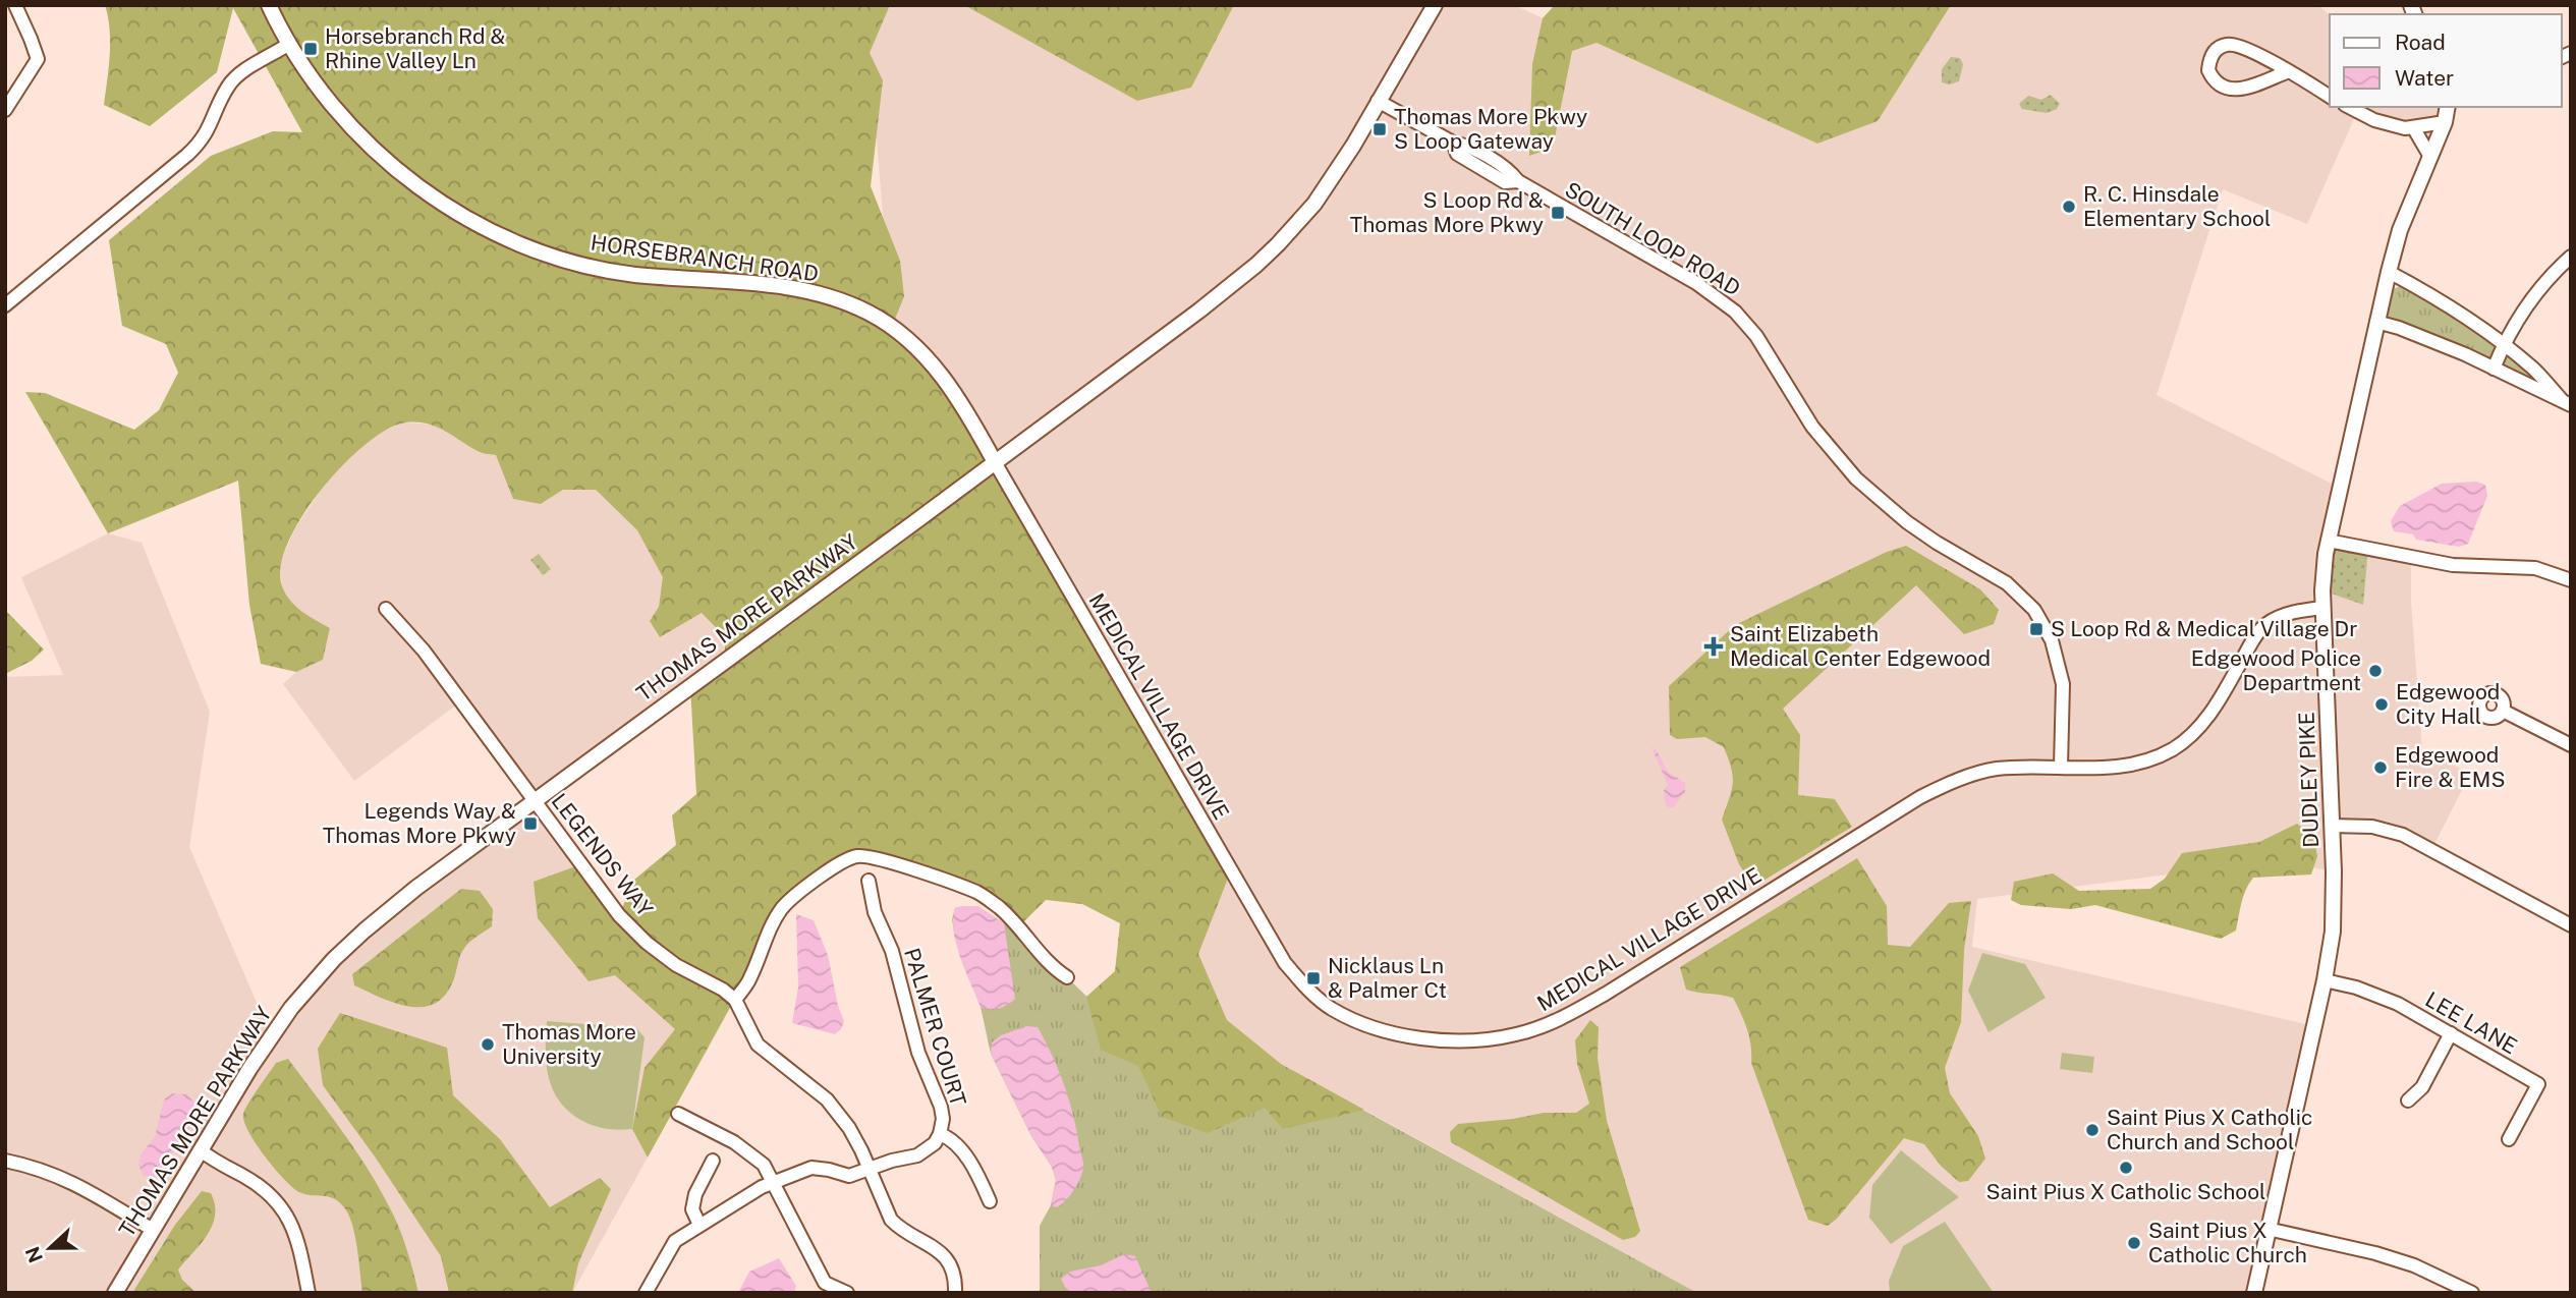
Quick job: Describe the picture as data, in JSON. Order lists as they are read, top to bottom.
{
  "streets": {
    "street": [
      "SOUTH LOOP ROAD",
      "HORSEBRANCH ROAD",
      "THOMAS MORE PARKWAY",
      "MEDICAL VILLAGE DRIVE",
      "DUDLEY PIKE",
      "LEGENDS WAY",
      "LEE LANE",
      "PALMER COURT"
    ]
  },
  "crossings": [
    ["SOUTH LOOP ROAD", "THOMAS MORE PARKWAY"],
    ["SOUTH LOOP ROAD", "MEDICAL VILLAGE DRIVE"],
    ["HORSEBRANCH ROAD", "THOMAS MORE PARKWAY"],
    ["HORSEBRANCH ROAD", "MEDICAL VILLAGE DRIVE"],
    ["THOMAS MORE PARKWAY", "MEDICAL VILLAGE DRIVE"],
    ["THOMAS MORE PARKWAY", "LEGENDS WAY"],
    ["MEDICAL VILLAGE DRIVE", "DUDLEY PIKE"],
    ["DUDLEY PIKE", "LEE LANE"]
  ],
  "places": {
    "transit": [
      "Horsebranch Rd & Rhine Valley Ln",
      "Thomas More Pkwy S Loop Gateway",
      "S Loop Rd & Thomas More Pkwy",
      "S Loop Rd & Medical Village Dr",
      "Legends Way & Thomas More Pkwy",
      "Nicklaus Ln & Palmer Ct"
    ],
    "other": [
      "R. C. Hinsdale Elementary School",
      "Edgewood Police Department",
      "Edgewood City Hall",
      "Edgewood Fire & EMS",
      "Thomas More University",
      "Saint Pius X Catholic Church and School",
      "Saint Pius X Catholic School",
      "Saint Pius X Catholic Church"
    ],
    "health": ["Saint Elizabeth Medical Center Edgewood"]
  },
  "legend": ["Road", "Water"],
  "north": "left"
}
